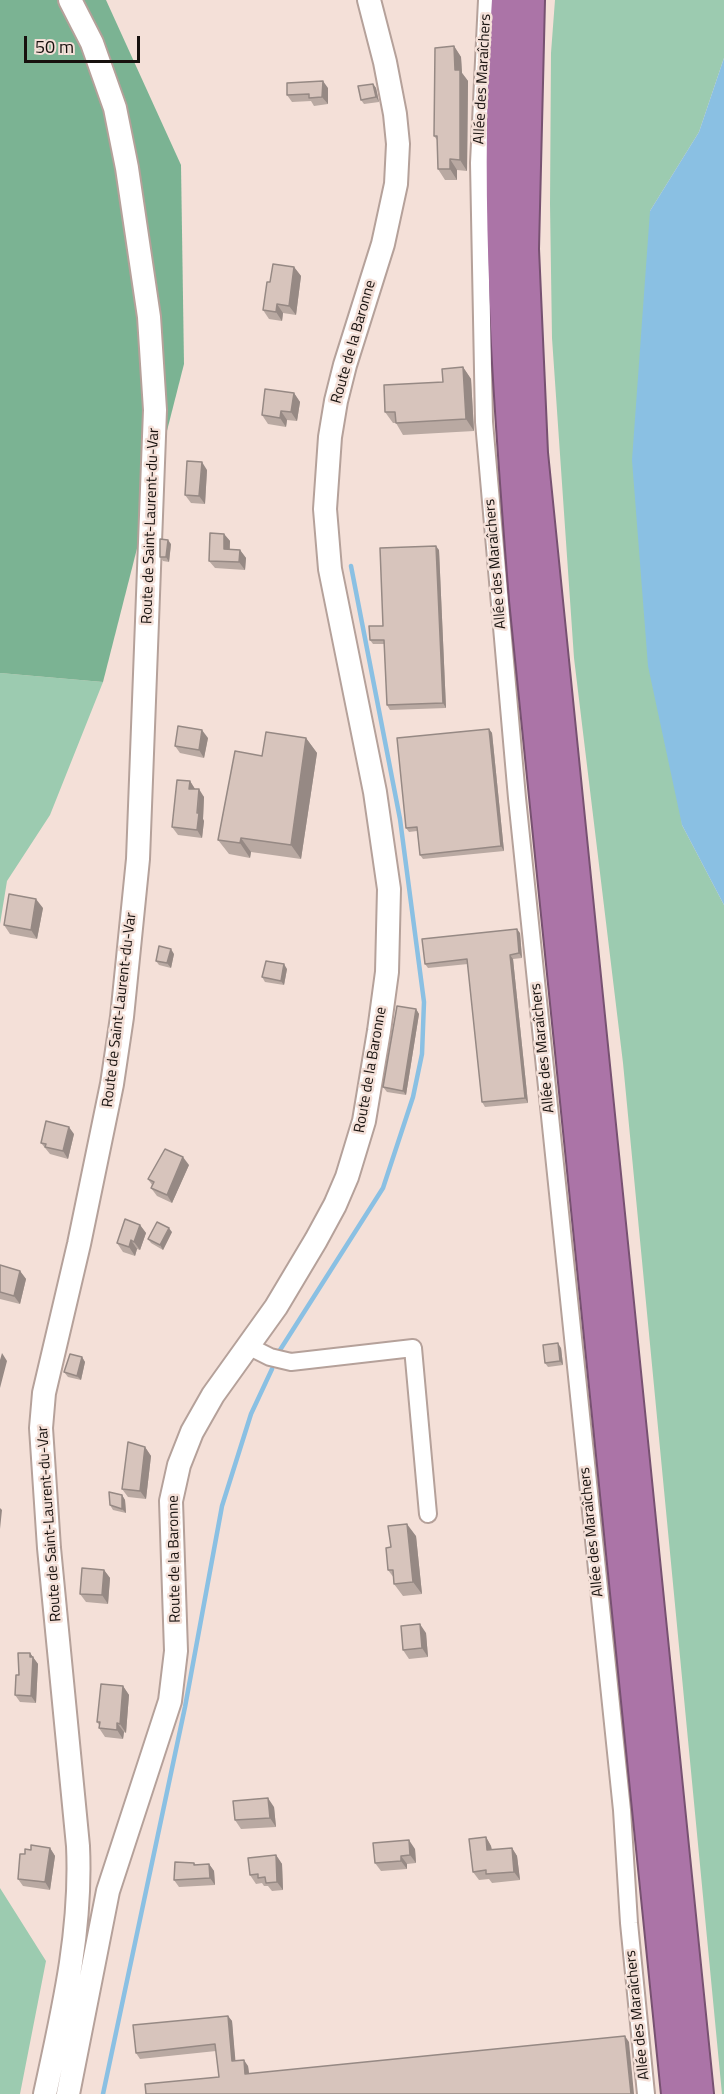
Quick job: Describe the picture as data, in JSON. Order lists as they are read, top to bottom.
{
  "streets": {
    "main road": ["Route de la Baronne", "Route de Saint-Laurent-du-Var"],
    "street": ["Allée des Maraîchers"]
  },
  "scale_bar": "50 m"
}
